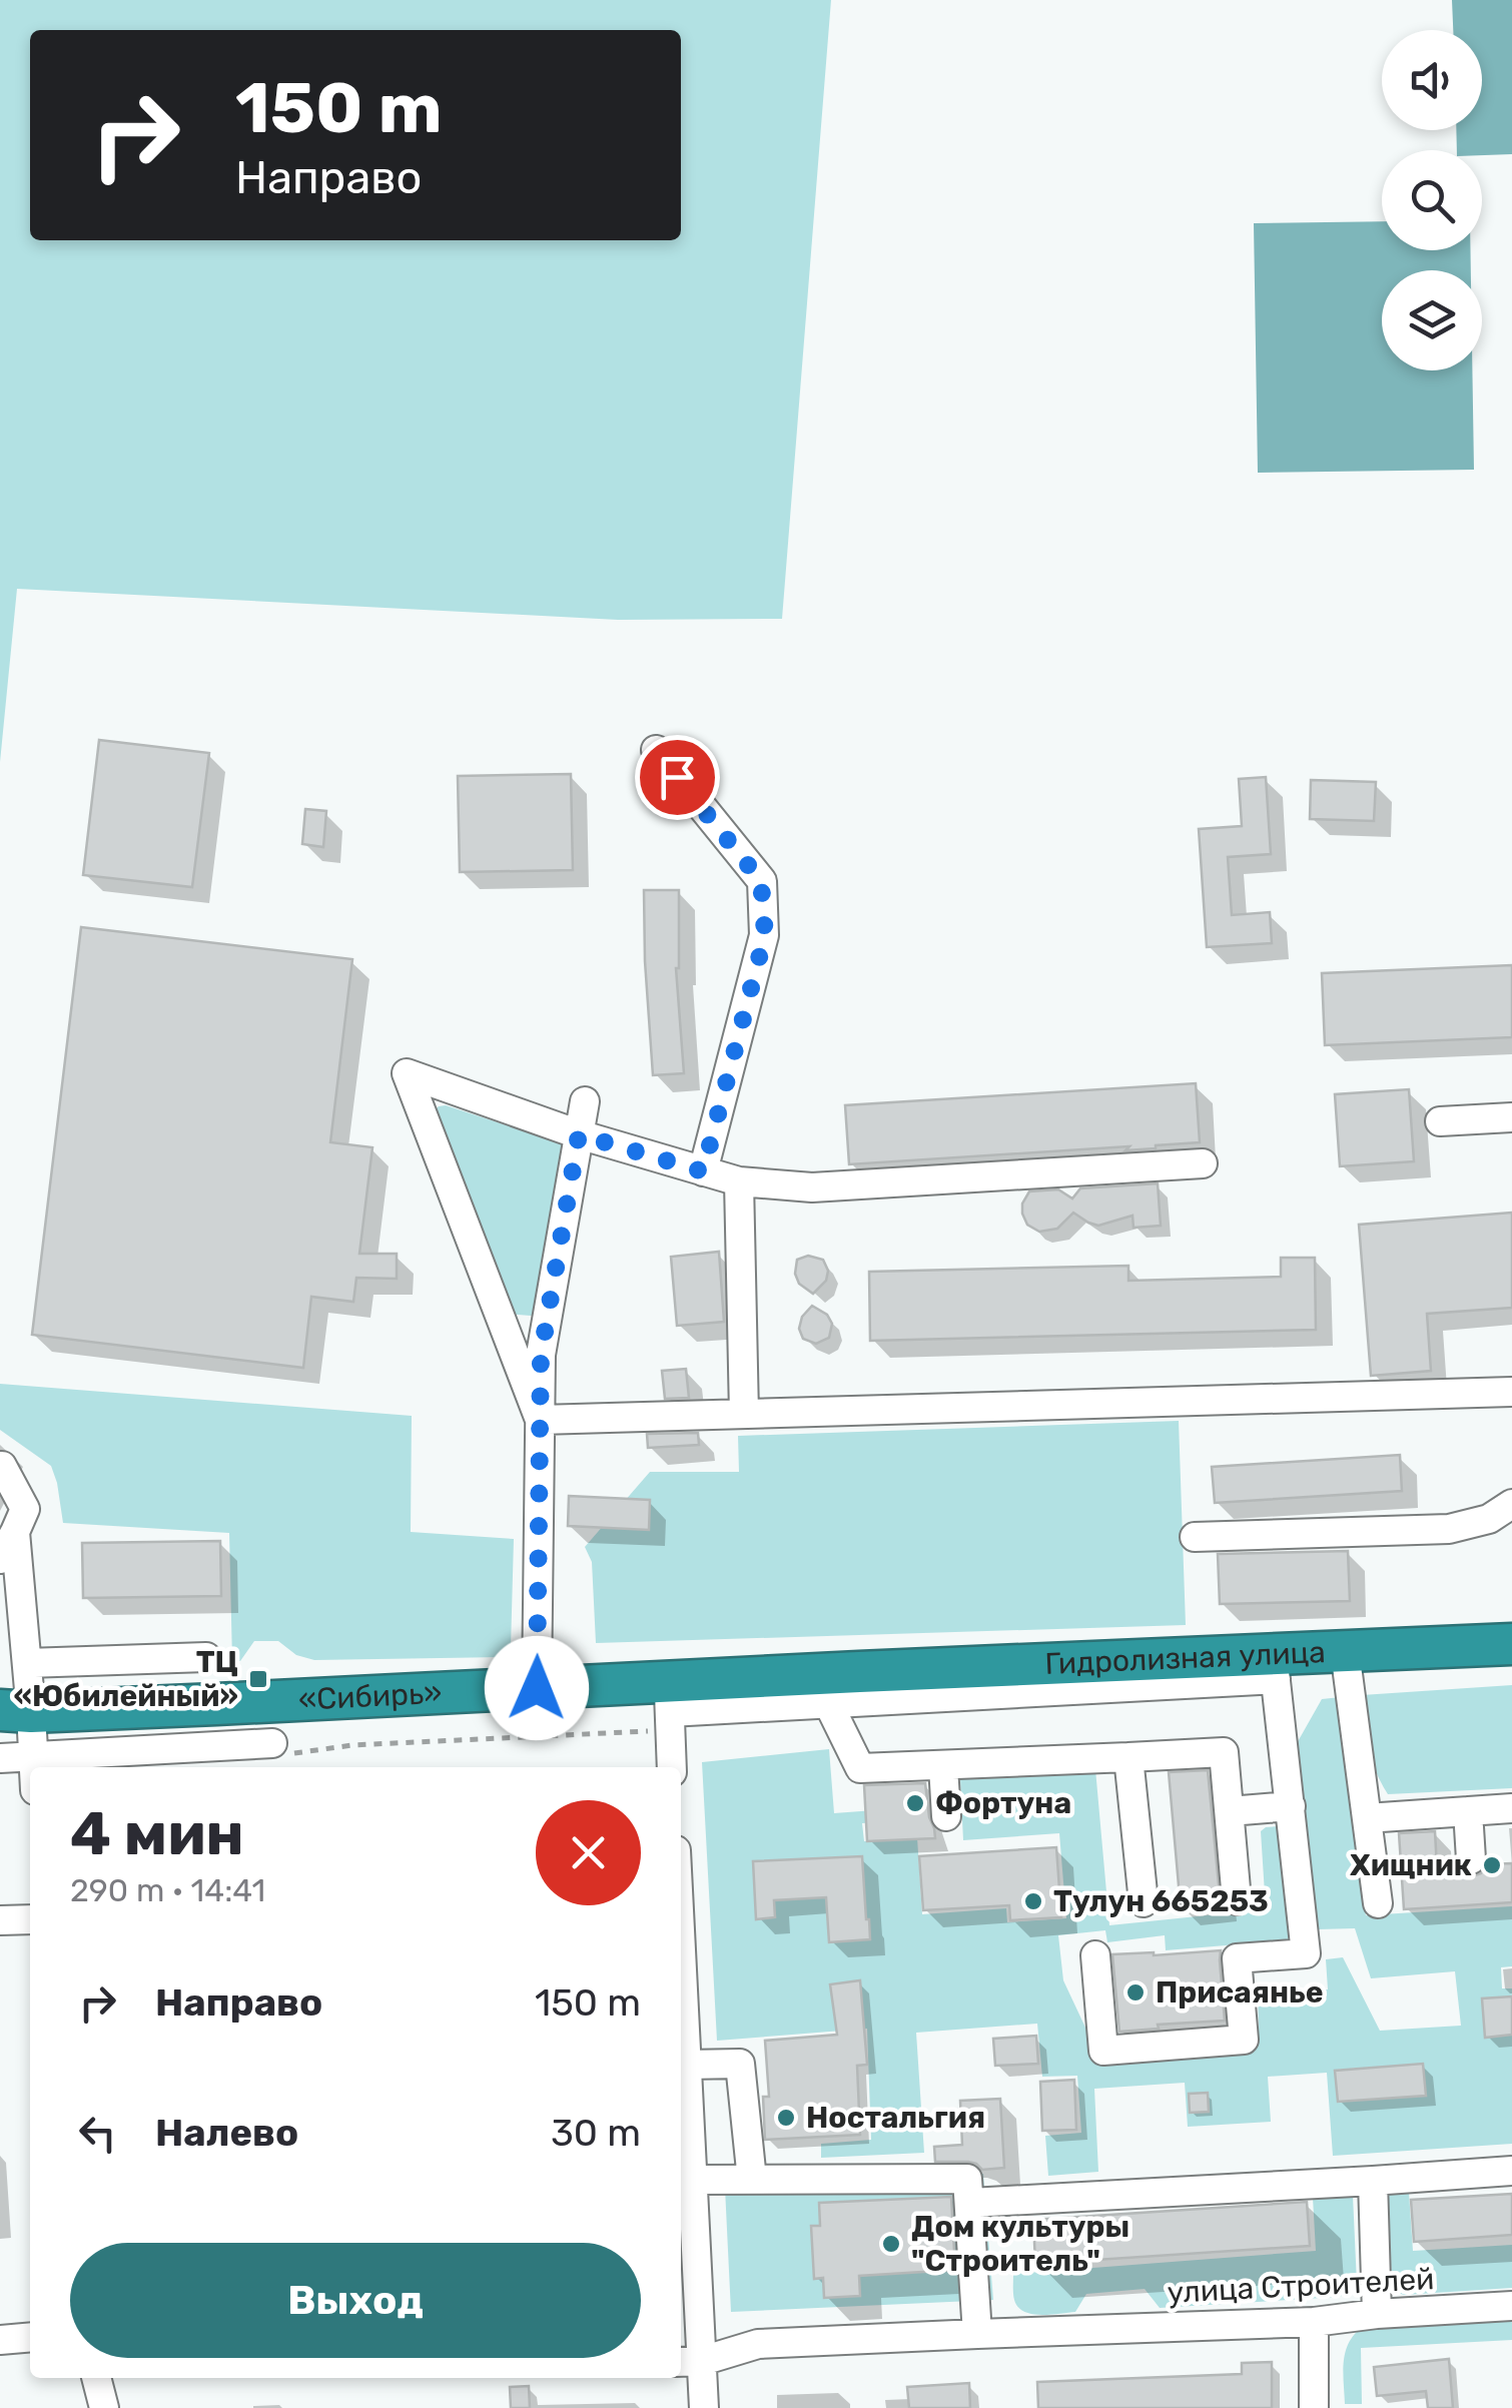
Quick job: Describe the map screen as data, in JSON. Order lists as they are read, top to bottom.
{
  "streets": {
    "highway": ["Гидролизная улица", "«Сибирь»"],
    "street": ["улица Строителей"]
  },
  "crossings": [
    ["Гидролизная улица", "«Сибирь»"]
  ],
  "places": {
    "transit": ["ТЦ «Юбилейный»"],
    "other": [
      "Фортуна",
      "Хищник",
      "Тулун 665253",
      "Присаянье",
      "Ностальгия",
      "Дом культуры \"Строитель\""
    ]
  },
  "page": {
    "turn": ["150 m", "Направо"],
    "heading": ["4 мин", "290 m · 14:41"],
    "list": [
      {
        "name": "Направо",
        "value": "150 m"
      },
      {
        "name": "Налево",
        "value": "30 m"
      }
    ],
    "buttons": "Выход"
  }
}
